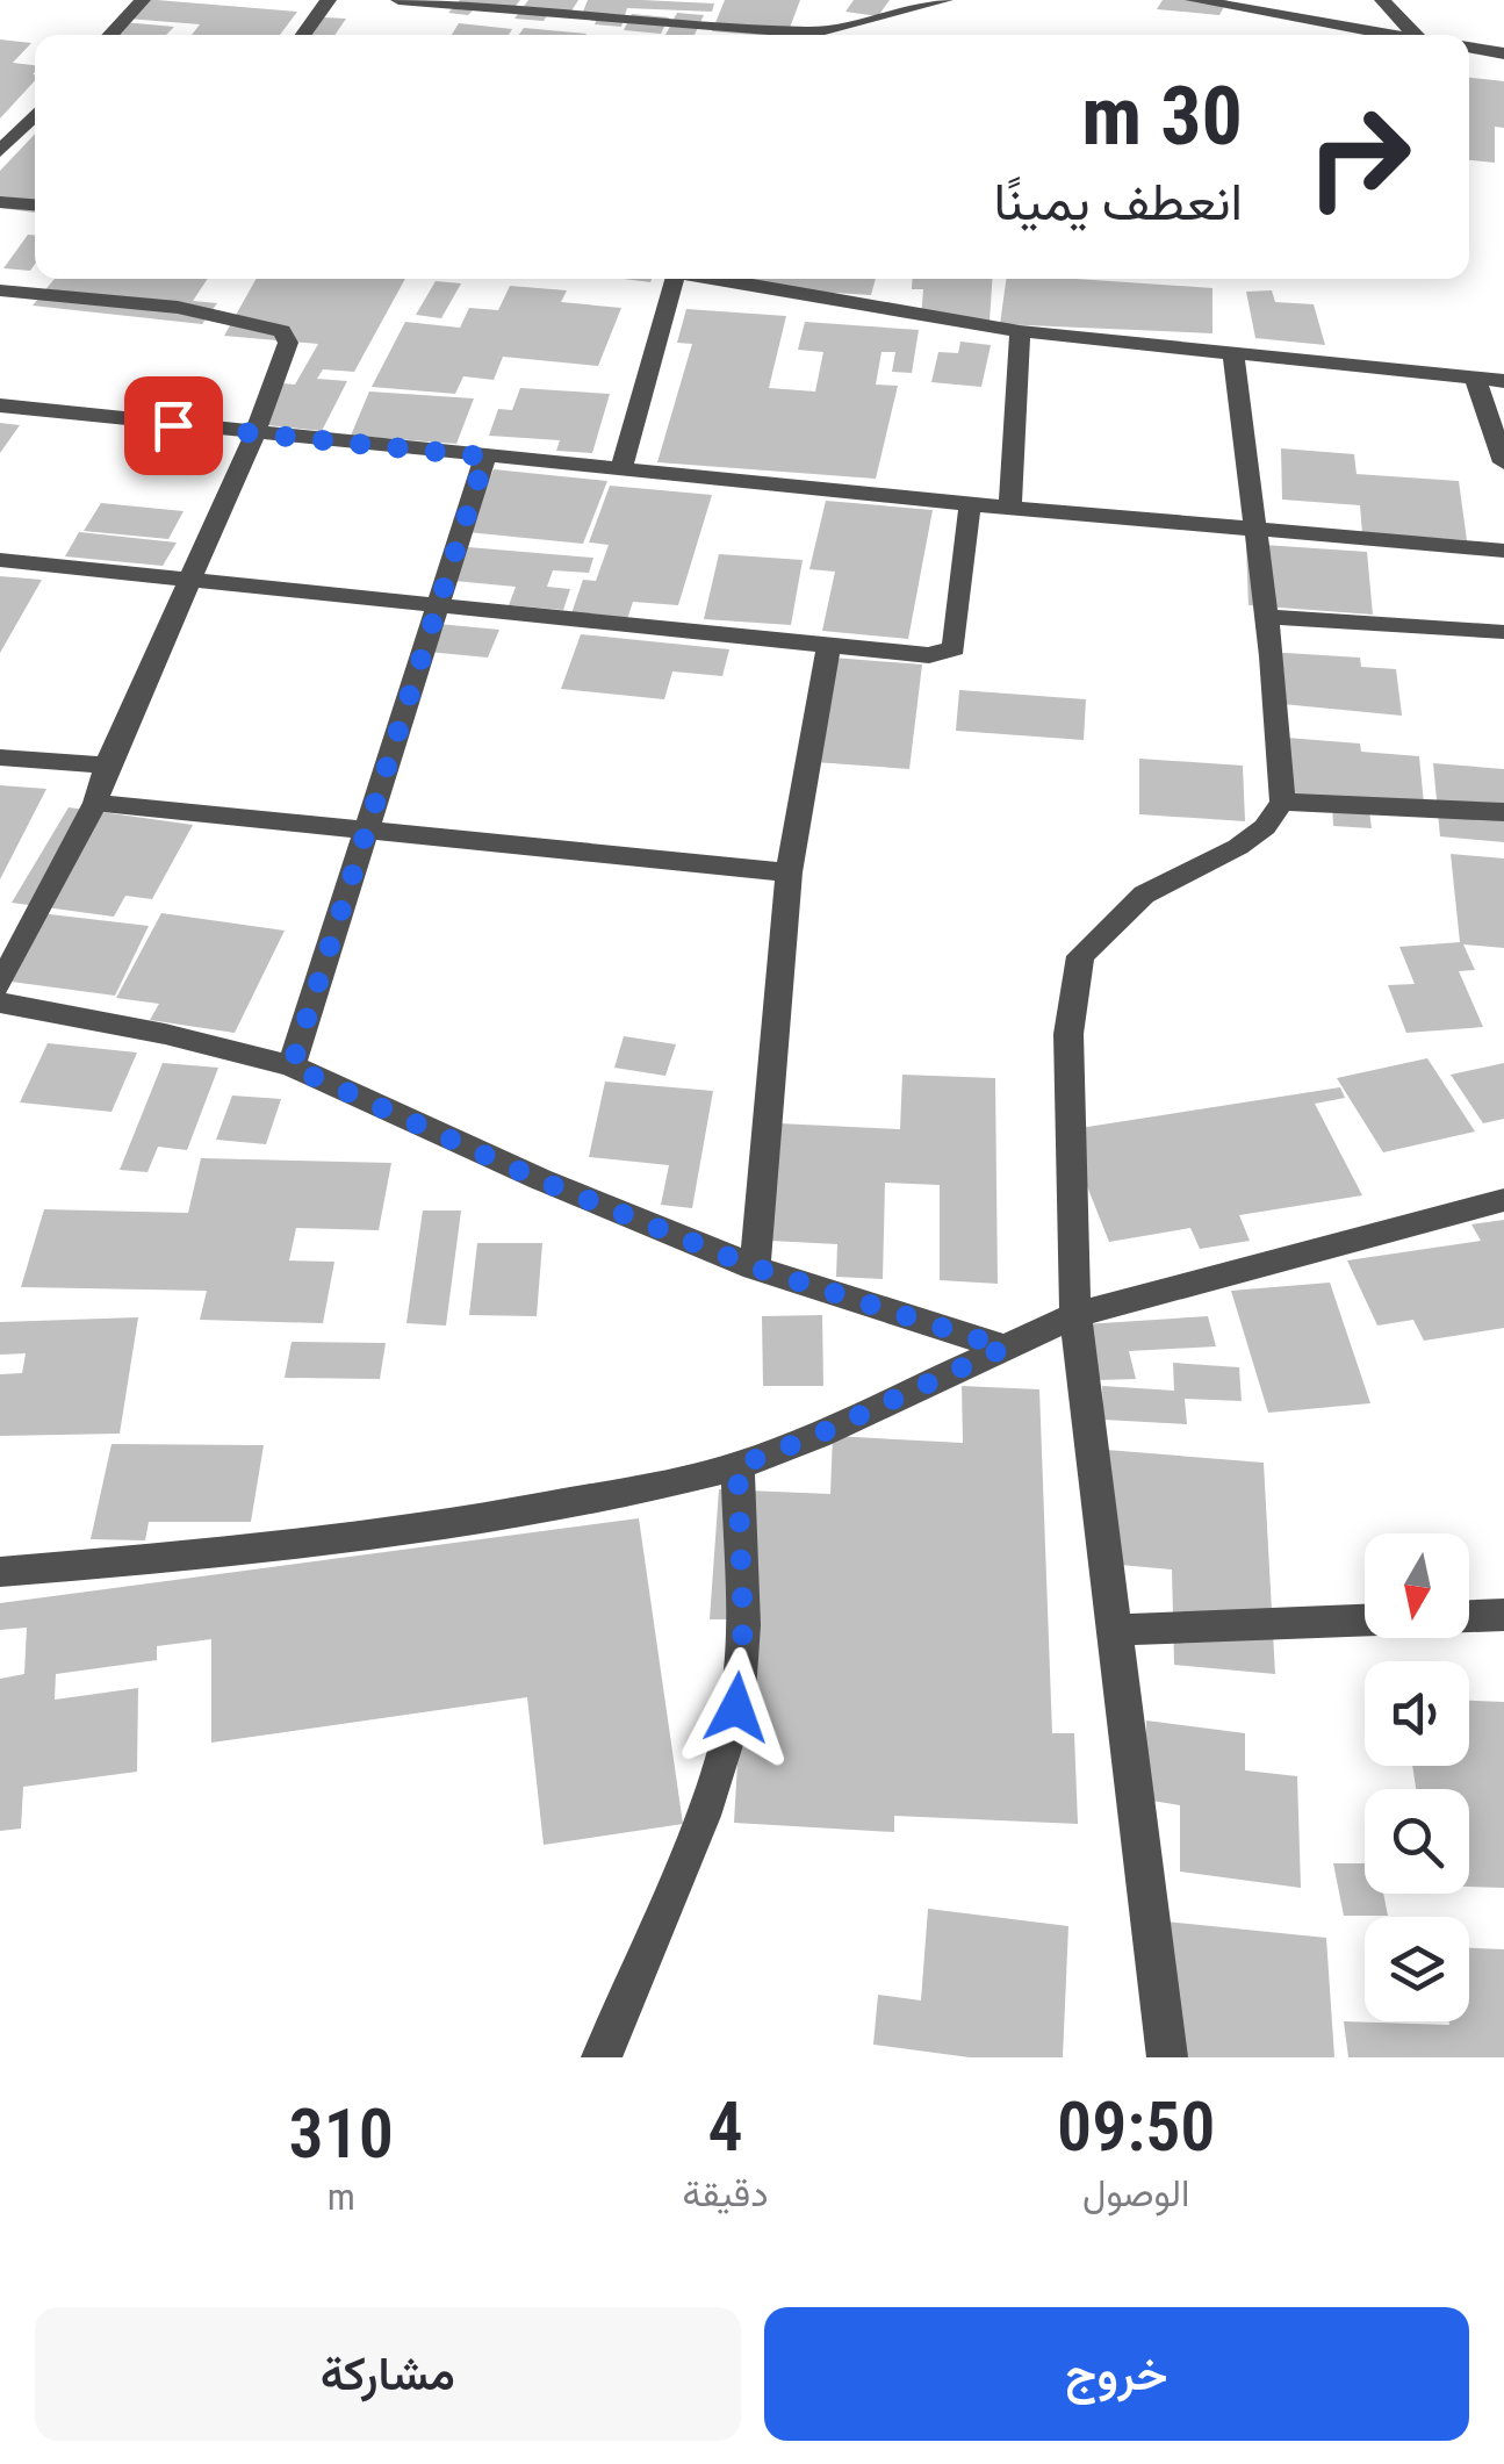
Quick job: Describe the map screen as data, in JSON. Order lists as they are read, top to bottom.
{
  "north": "bottom",
  "page": {
    "turn": ["30 m", "انعطف يمينًا"],
    "eta": [
      "09:50",
      "الوصول",
      "4",
      "دقيقة",
      "310",
      "m"
    ],
    "buttons": ["خروج", "مشاركة"]
  }
}
